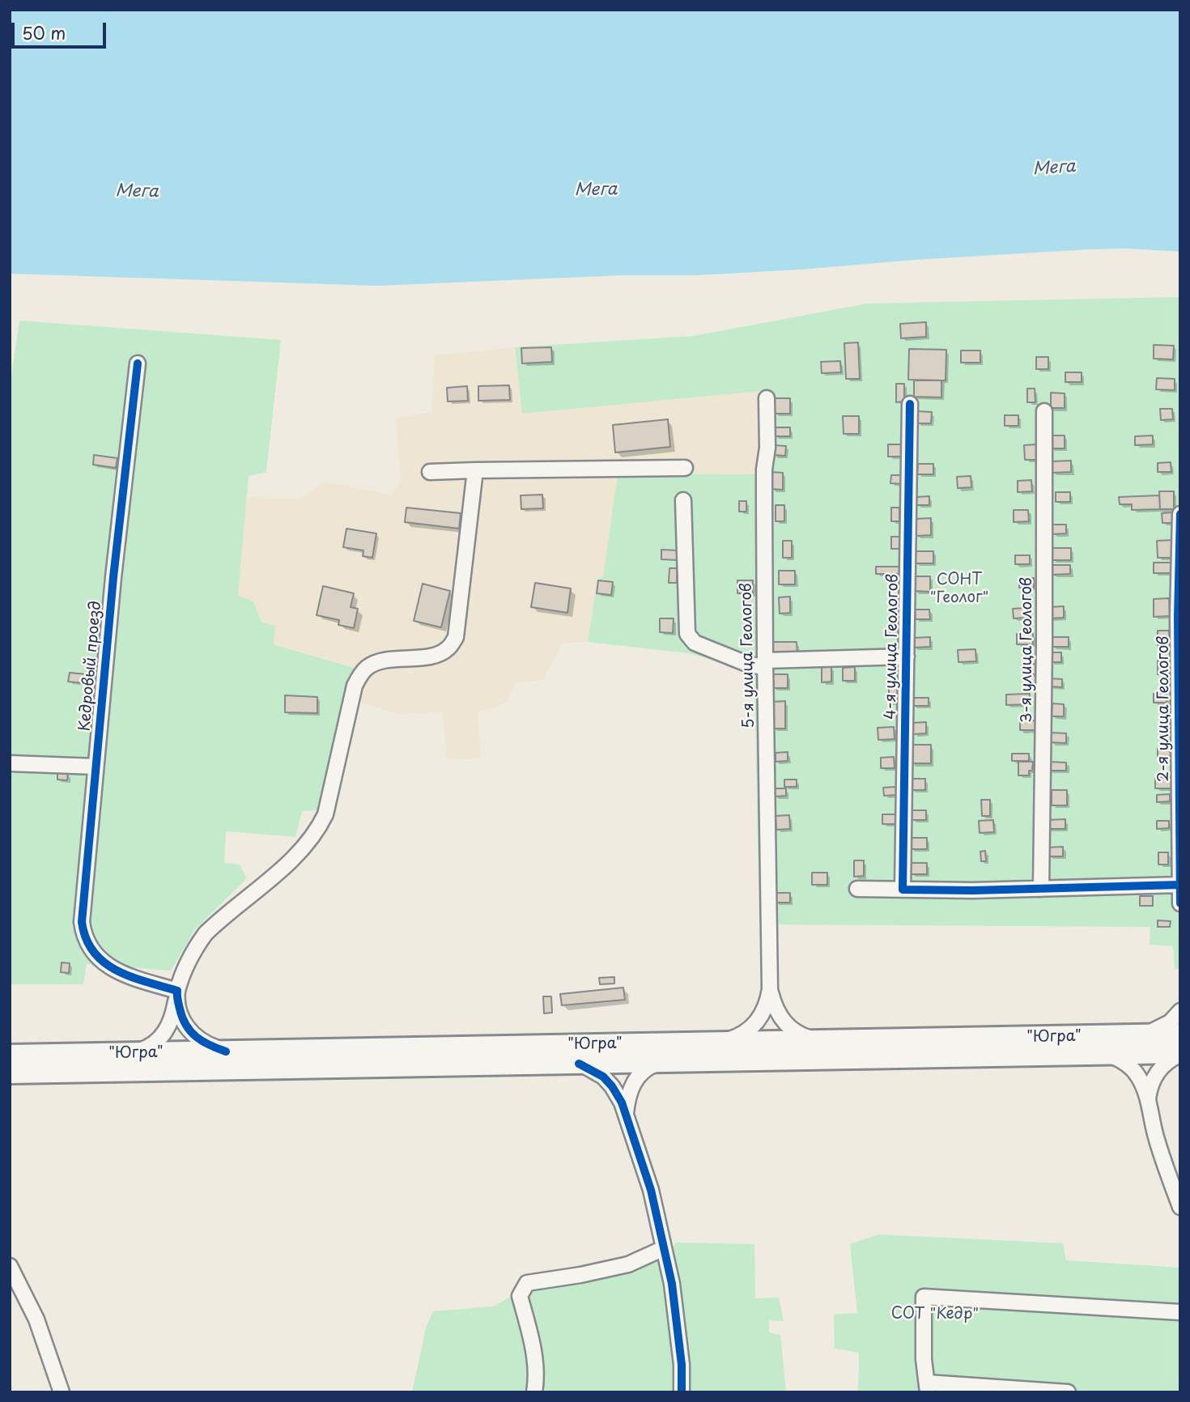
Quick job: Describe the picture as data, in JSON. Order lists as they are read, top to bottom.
{
  "streets": {
    "highway": ["\"Югра\""],
    "street": [
      "4-я улица Геологов",
      "3-я улица Геологов",
      "5-я улица Геологов",
      "Кедровый проезд",
      "2-я улица Геологов"
    ]
  },
  "water": ["Мега"],
  "parks": ["СОНТ \"Геолог\"", "СОТ \"Кедр\""],
  "scale_bar": "50 m"
}
